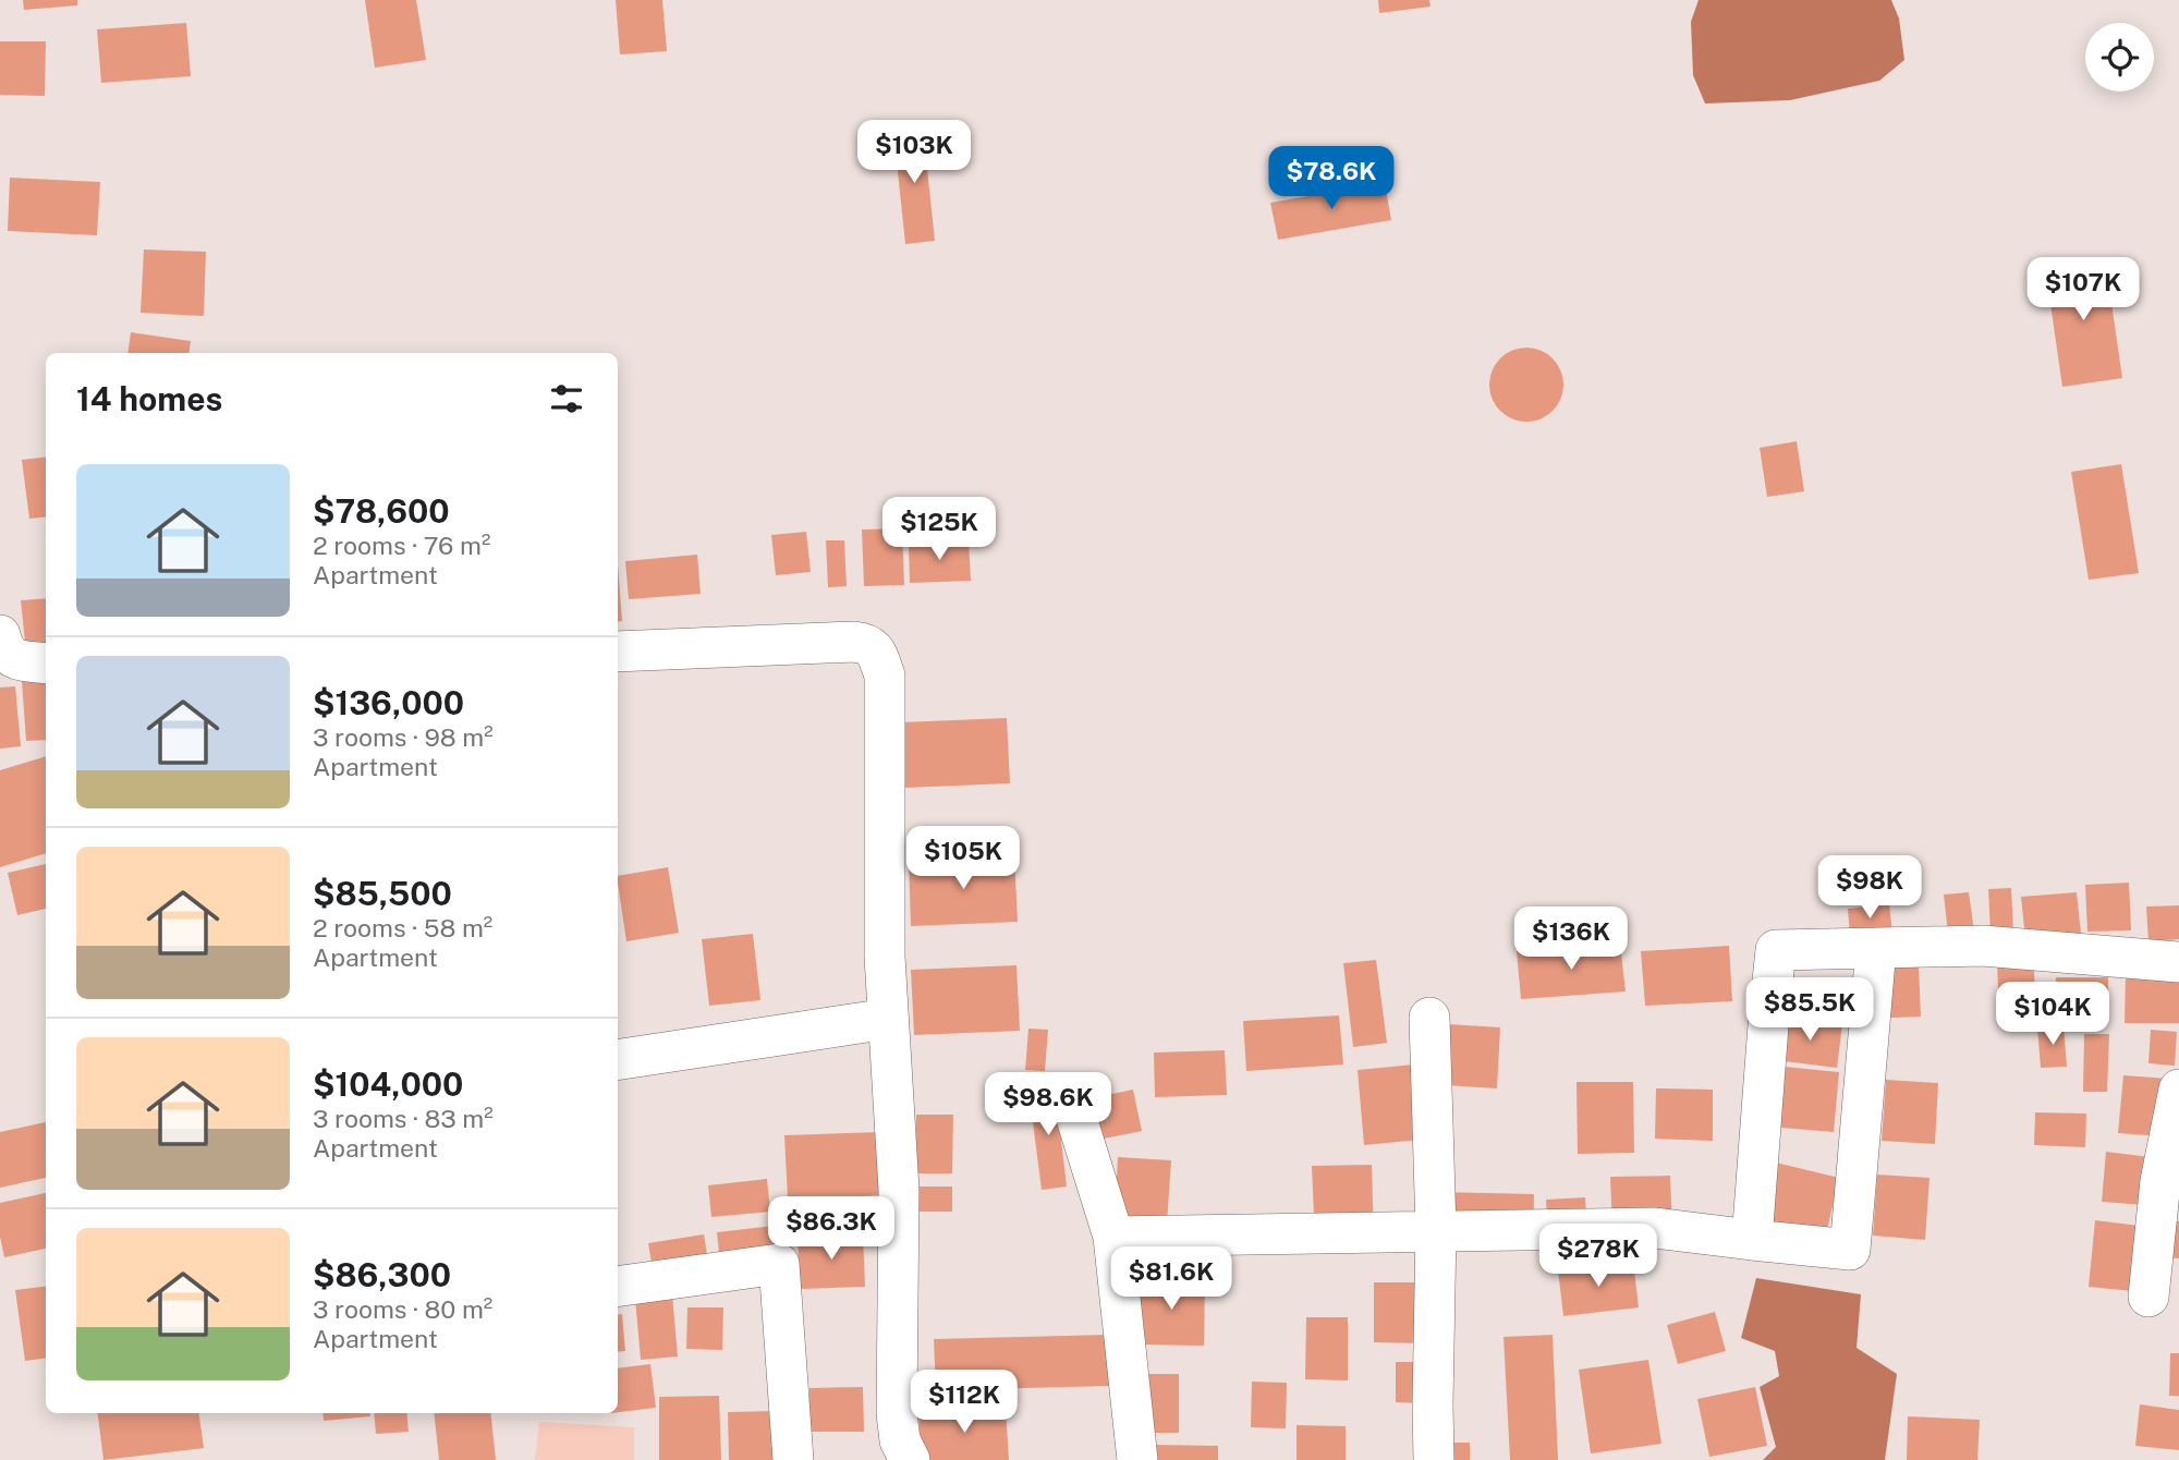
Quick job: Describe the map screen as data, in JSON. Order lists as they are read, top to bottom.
{
  "page": {
    "price": [
      "$103K",
      "$78.6K",
      "$107K",
      "$125K",
      "$105K",
      "$98K",
      "$136K",
      "$85.5K",
      "$104K",
      "$98.6K",
      "$86.3K",
      "$278K",
      "$81.6K",
      "$112K"
    ],
    "heading": "14 homes",
    "list": [
      {
        "name": "$78,600",
        "note": "2 rooms · 76 m² · Apartment"
      },
      {
        "name": "$136,000",
        "note": "3 rooms · 98 m² · Apartment"
      },
      {
        "name": "$85,500",
        "note": "2 rooms · 58 m² · Apartment"
      },
      {
        "name": "$104,000",
        "note": "3 rooms · 83 m² · Apartment"
      },
      {
        "name": "$86,300",
        "note": "3 rooms · 80 m² · Apartment"
      }
    ]
  }
}
